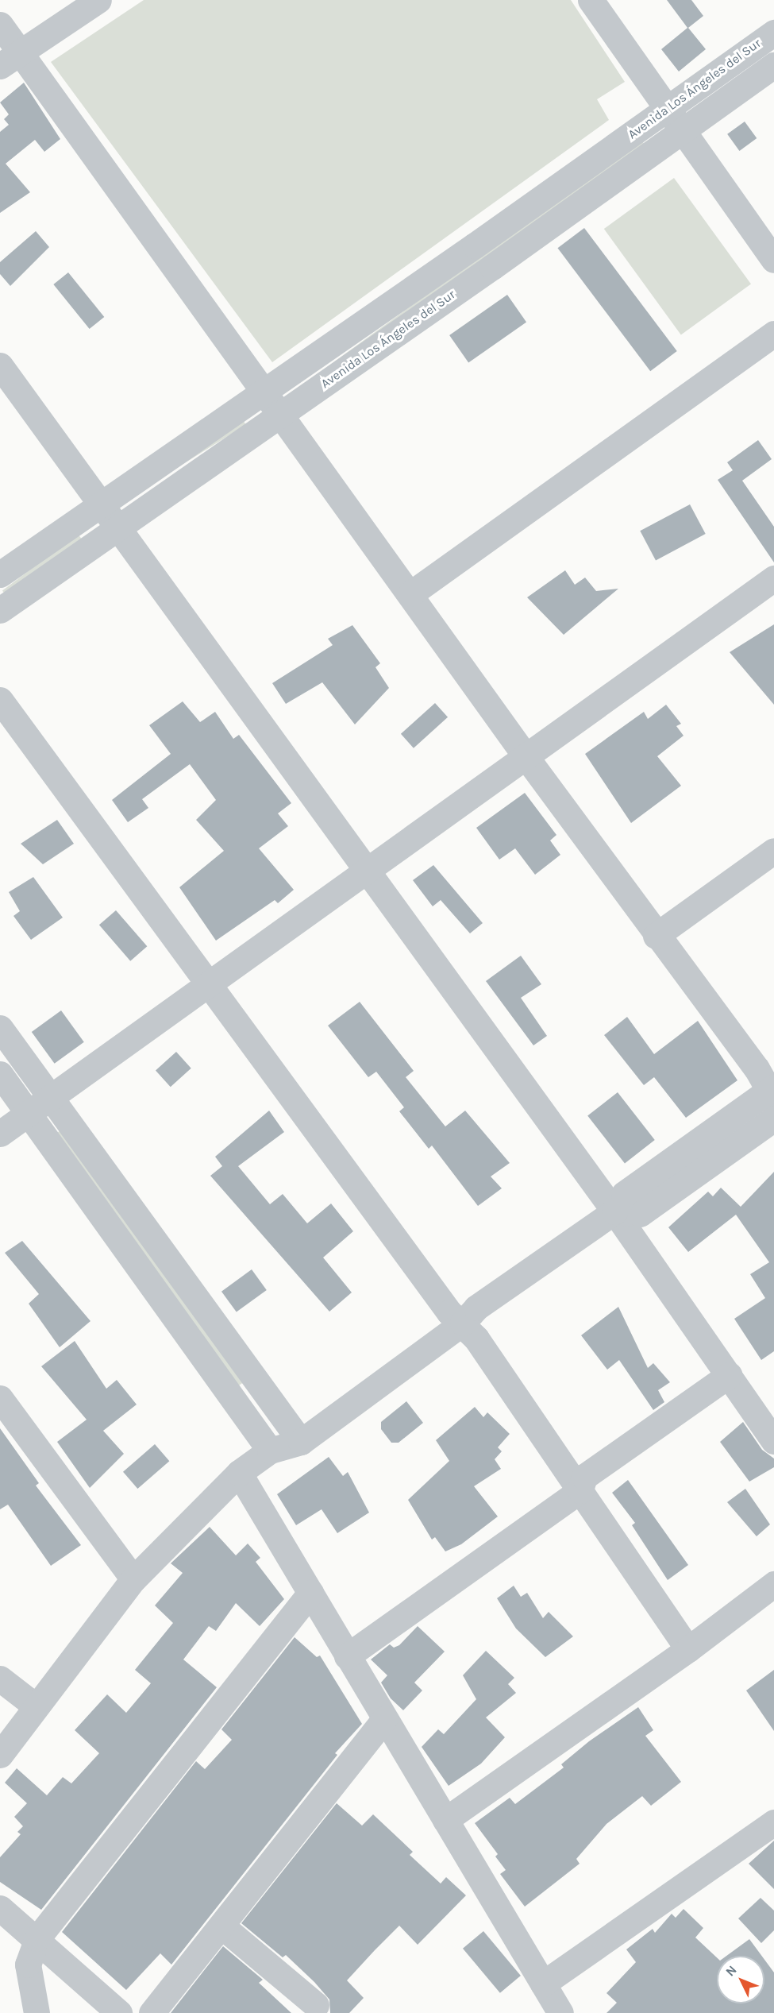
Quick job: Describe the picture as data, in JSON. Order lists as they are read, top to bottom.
{
  "streets": {
    "street": ["Avenida Los Ángeles del Sur"]
  },
  "north": "top left"
}
